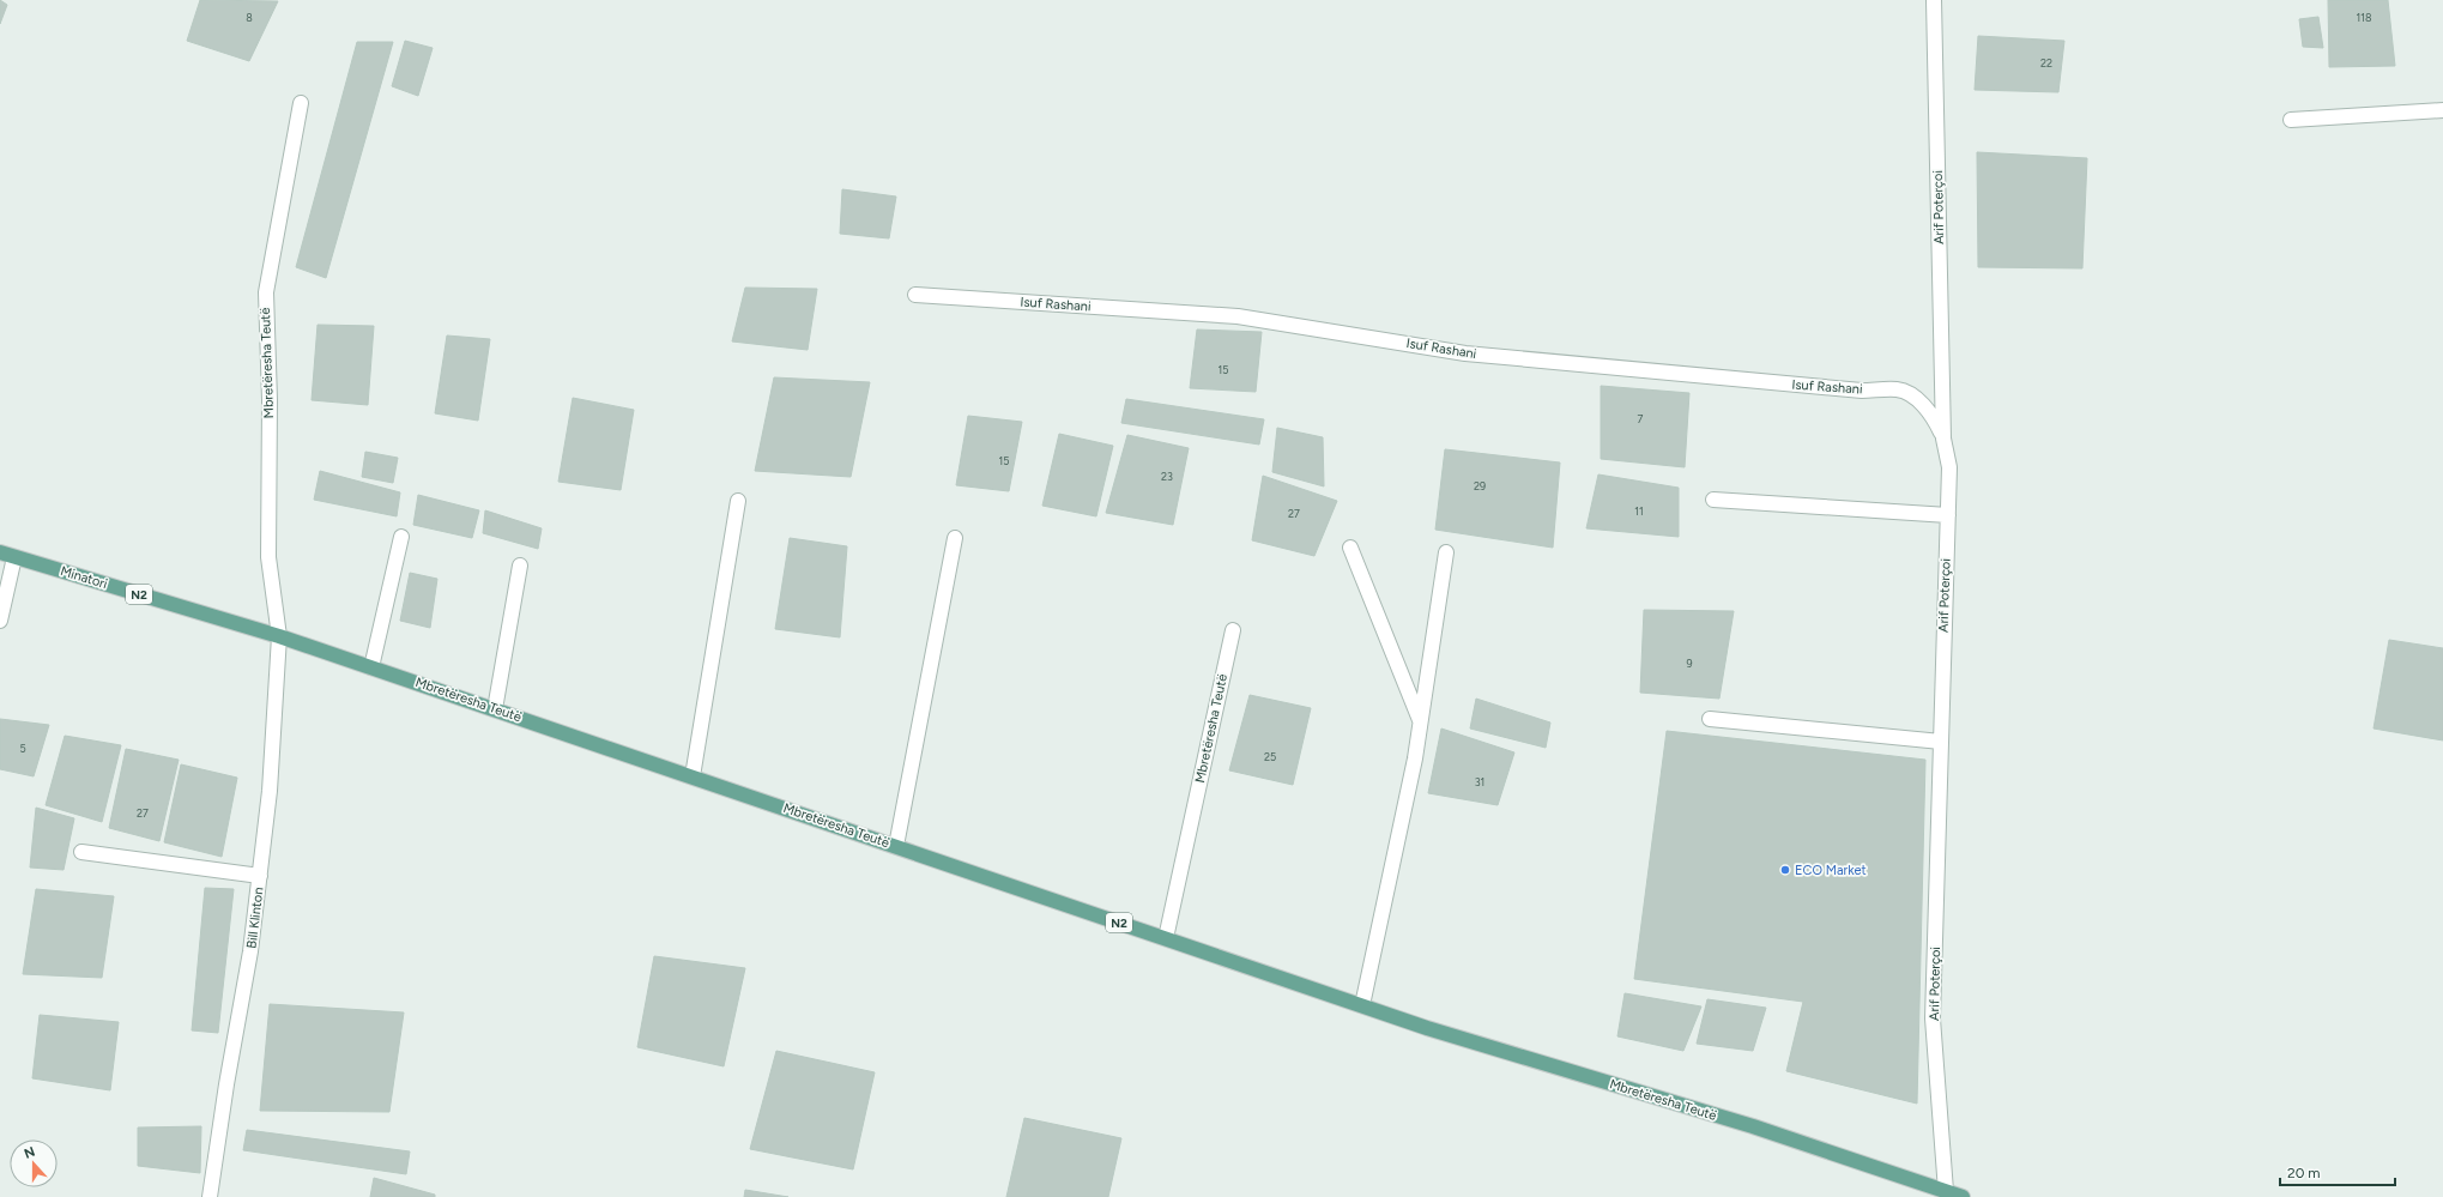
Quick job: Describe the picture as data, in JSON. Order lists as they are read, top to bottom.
{
  "streets": {
    "main road": ["Mbretëresha Teutë", "Minatori", "N2"],
    "street": ["Arif Poterçoi", "Isuf Rashani", "Bill Klinton"]
  },
  "crossings": [
    ["Arif Poterçoi", "Isuf Rashani"],
    ["Arif Poterçoi", "Mbretëresha Teutë"],
    ["Mbretëresha Teutë", "Minatori"],
    ["Mbretëresha Teutë", "Bill Klinton"],
    ["Minatori", "Bill Klinton"]
  ],
  "places": ["ECO Market"],
  "house_numbers": [
    "8",
    "118",
    "22",
    "15",
    "7",
    "15",
    "23",
    "29",
    "11",
    "27",
    "9",
    "5",
    "25",
    "31",
    "27"
  ],
  "scale_bar": "20 m",
  "north": "top"
}
